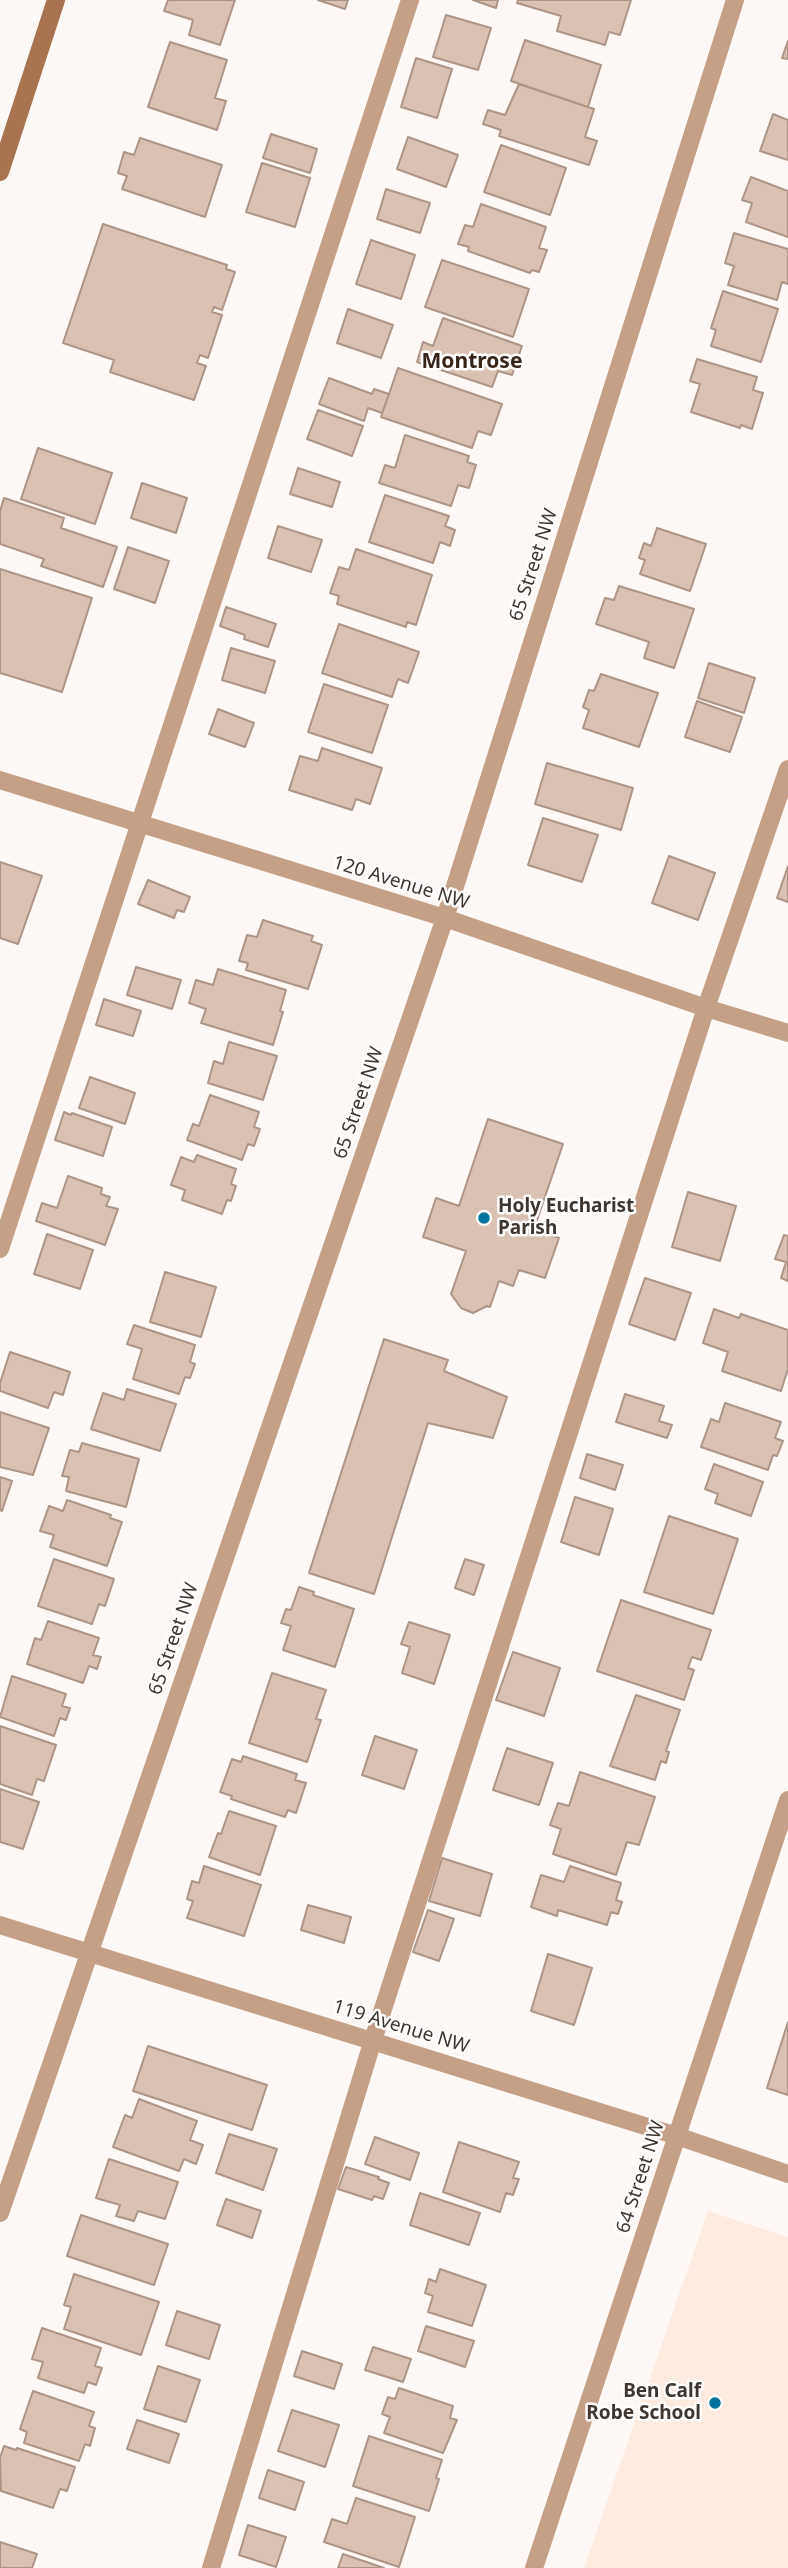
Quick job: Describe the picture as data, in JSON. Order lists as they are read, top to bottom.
{
  "streets": {
    "street": [
      "65 Street NW",
      "120 Avenue NW",
      "119 Avenue NW",
      "64 Street NW"
    ]
  },
  "crossings": [
    ["65 Street NW", "120 Avenue NW"],
    ["65 Street NW", "119 Avenue NW"],
    ["119 Avenue NW", "64 Street NW"]
  ],
  "districts": ["Montrose"],
  "places": ["Holy Eucharist Parish", "Ben Calf Robe School"]
}
